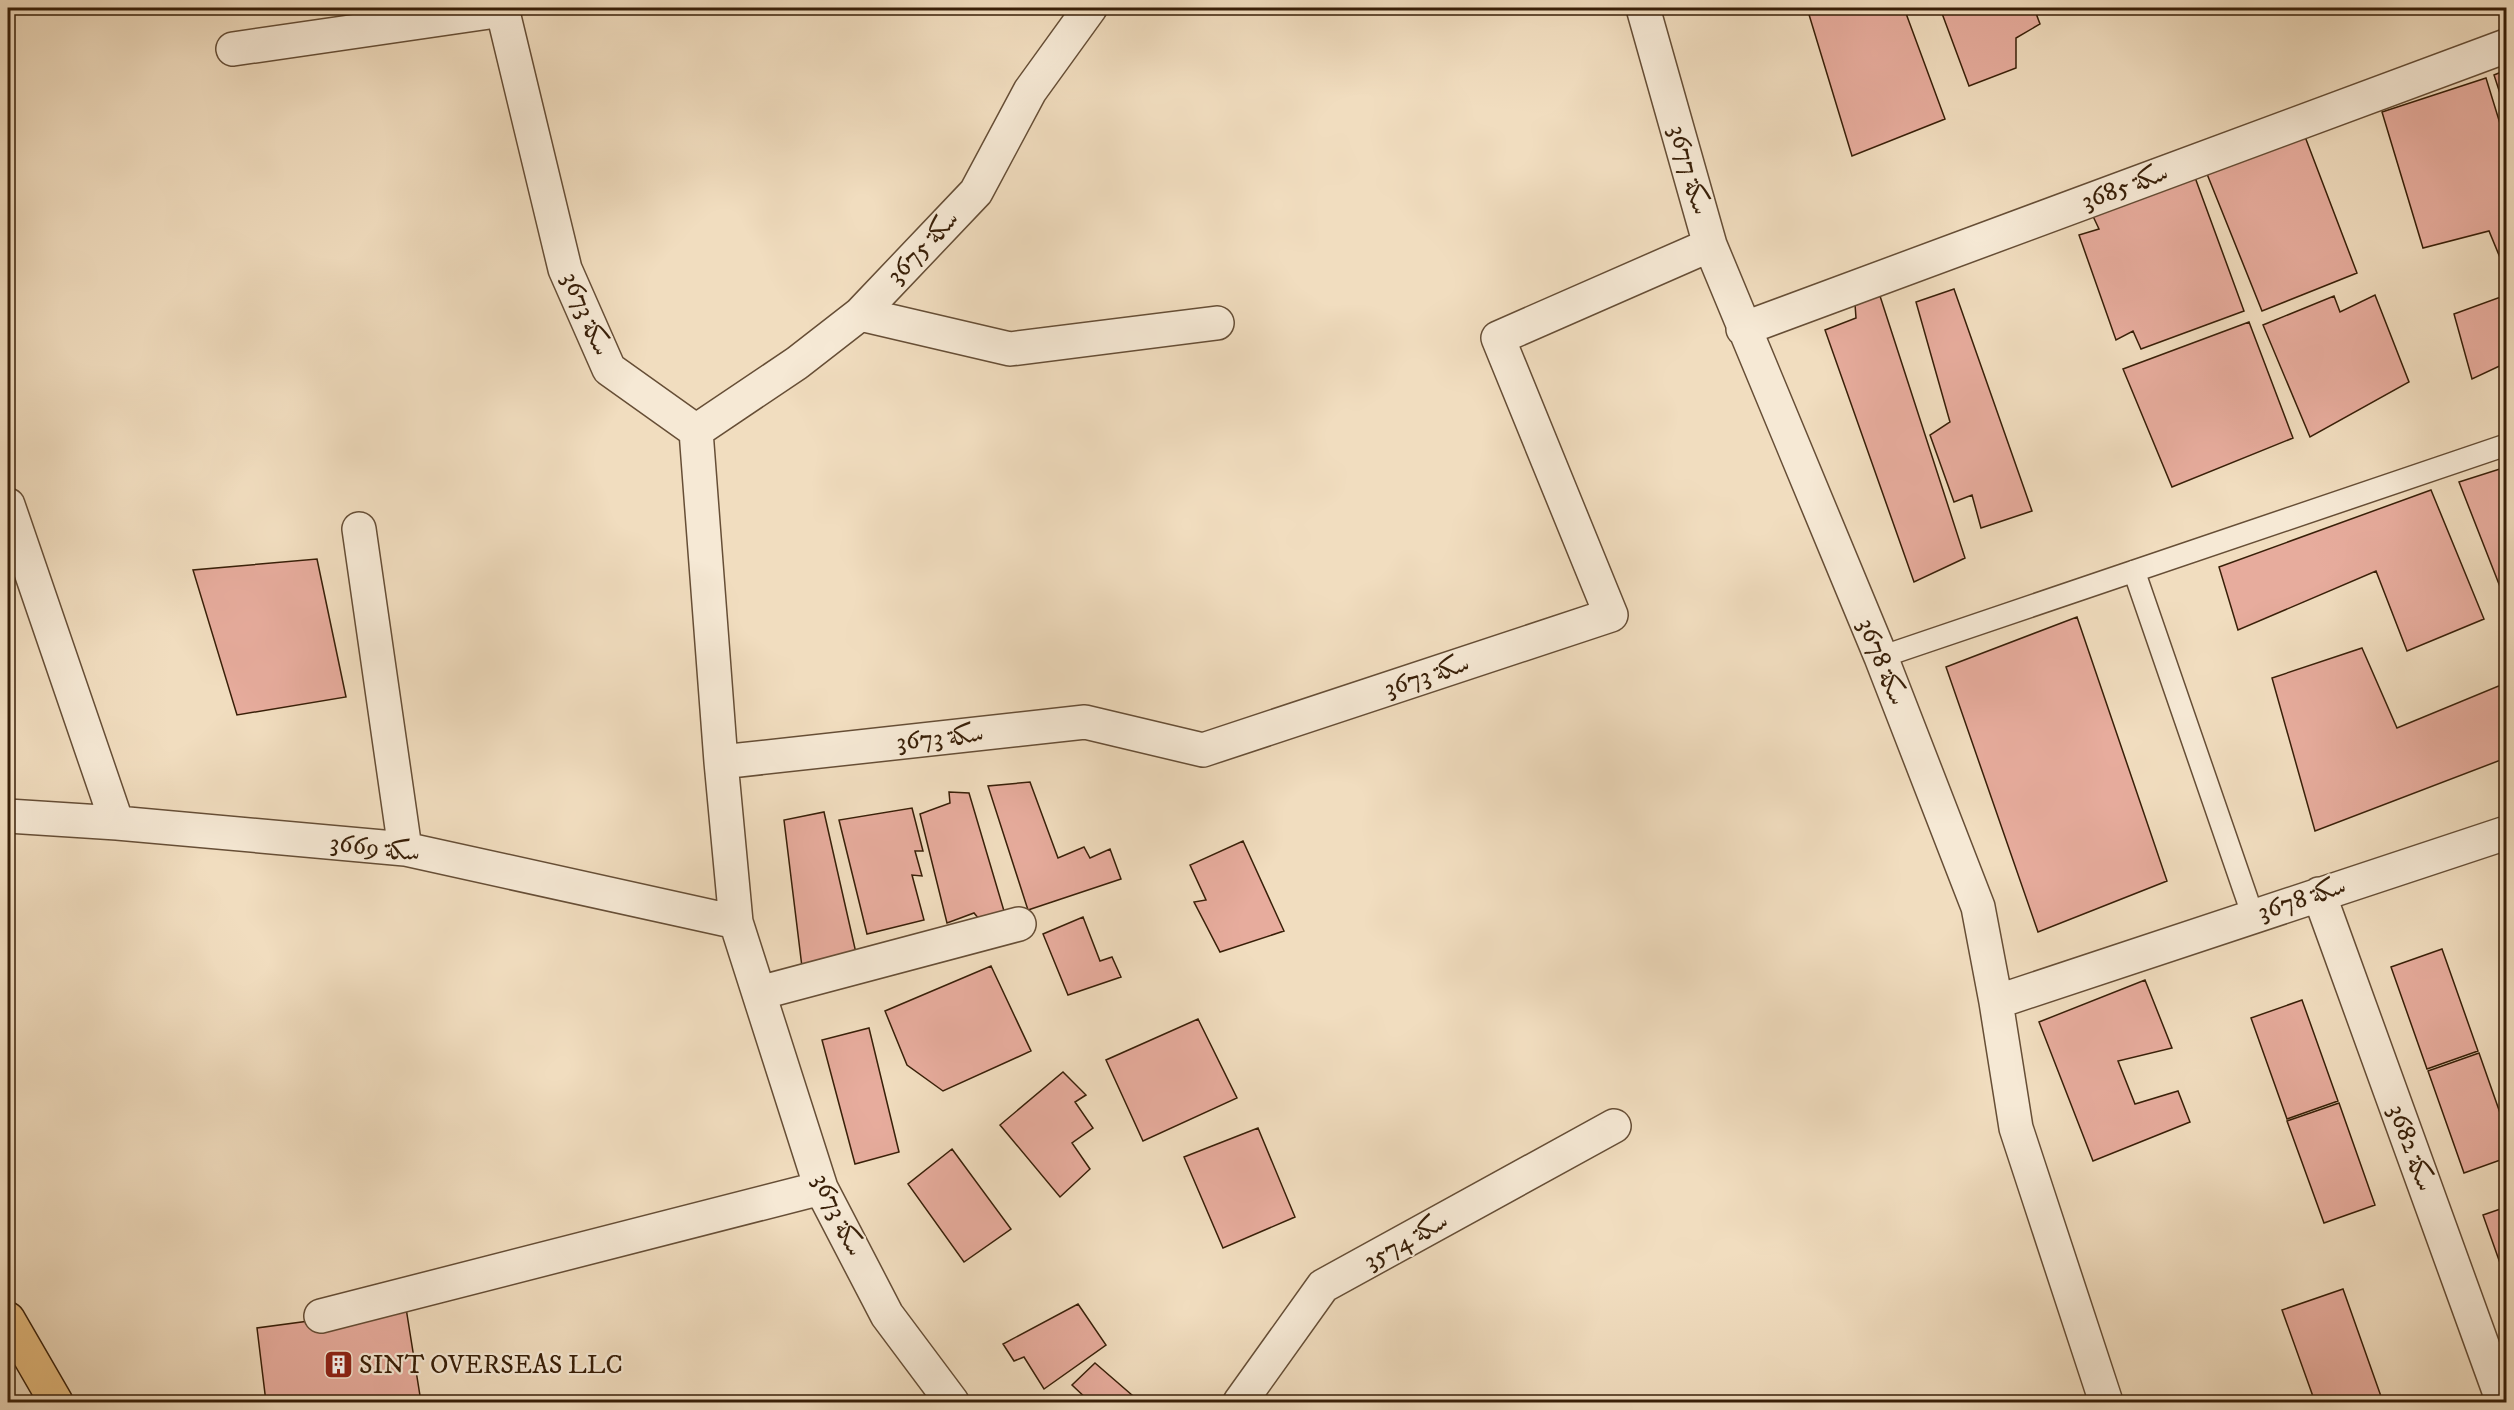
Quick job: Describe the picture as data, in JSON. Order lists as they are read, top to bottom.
{
  "streets": {
    "street": [
      "سكة 3677",
      "سكة 3685",
      "سكة 3675",
      "سكة 3673",
      "سكة 3678",
      "سكة 3669",
      "سكة 3682",
      "سكة 3574"
    ]
  },
  "crossings": [
    ["سكة 3677", "سكة 3685"],
    ["سكة 3677", "سكة 3673"],
    ["سكة 3677", "سكة 3678"],
    ["سكة 3685", "سكة 3678"],
    ["سكة 3675", "سكة 3673"],
    ["سكة 3673", "سكة 3669"],
    ["سكة 3678", "سكة 3682"]
  ],
  "places": {
    "building": ["SINT OVERSEAS LLC"]
  }
}
